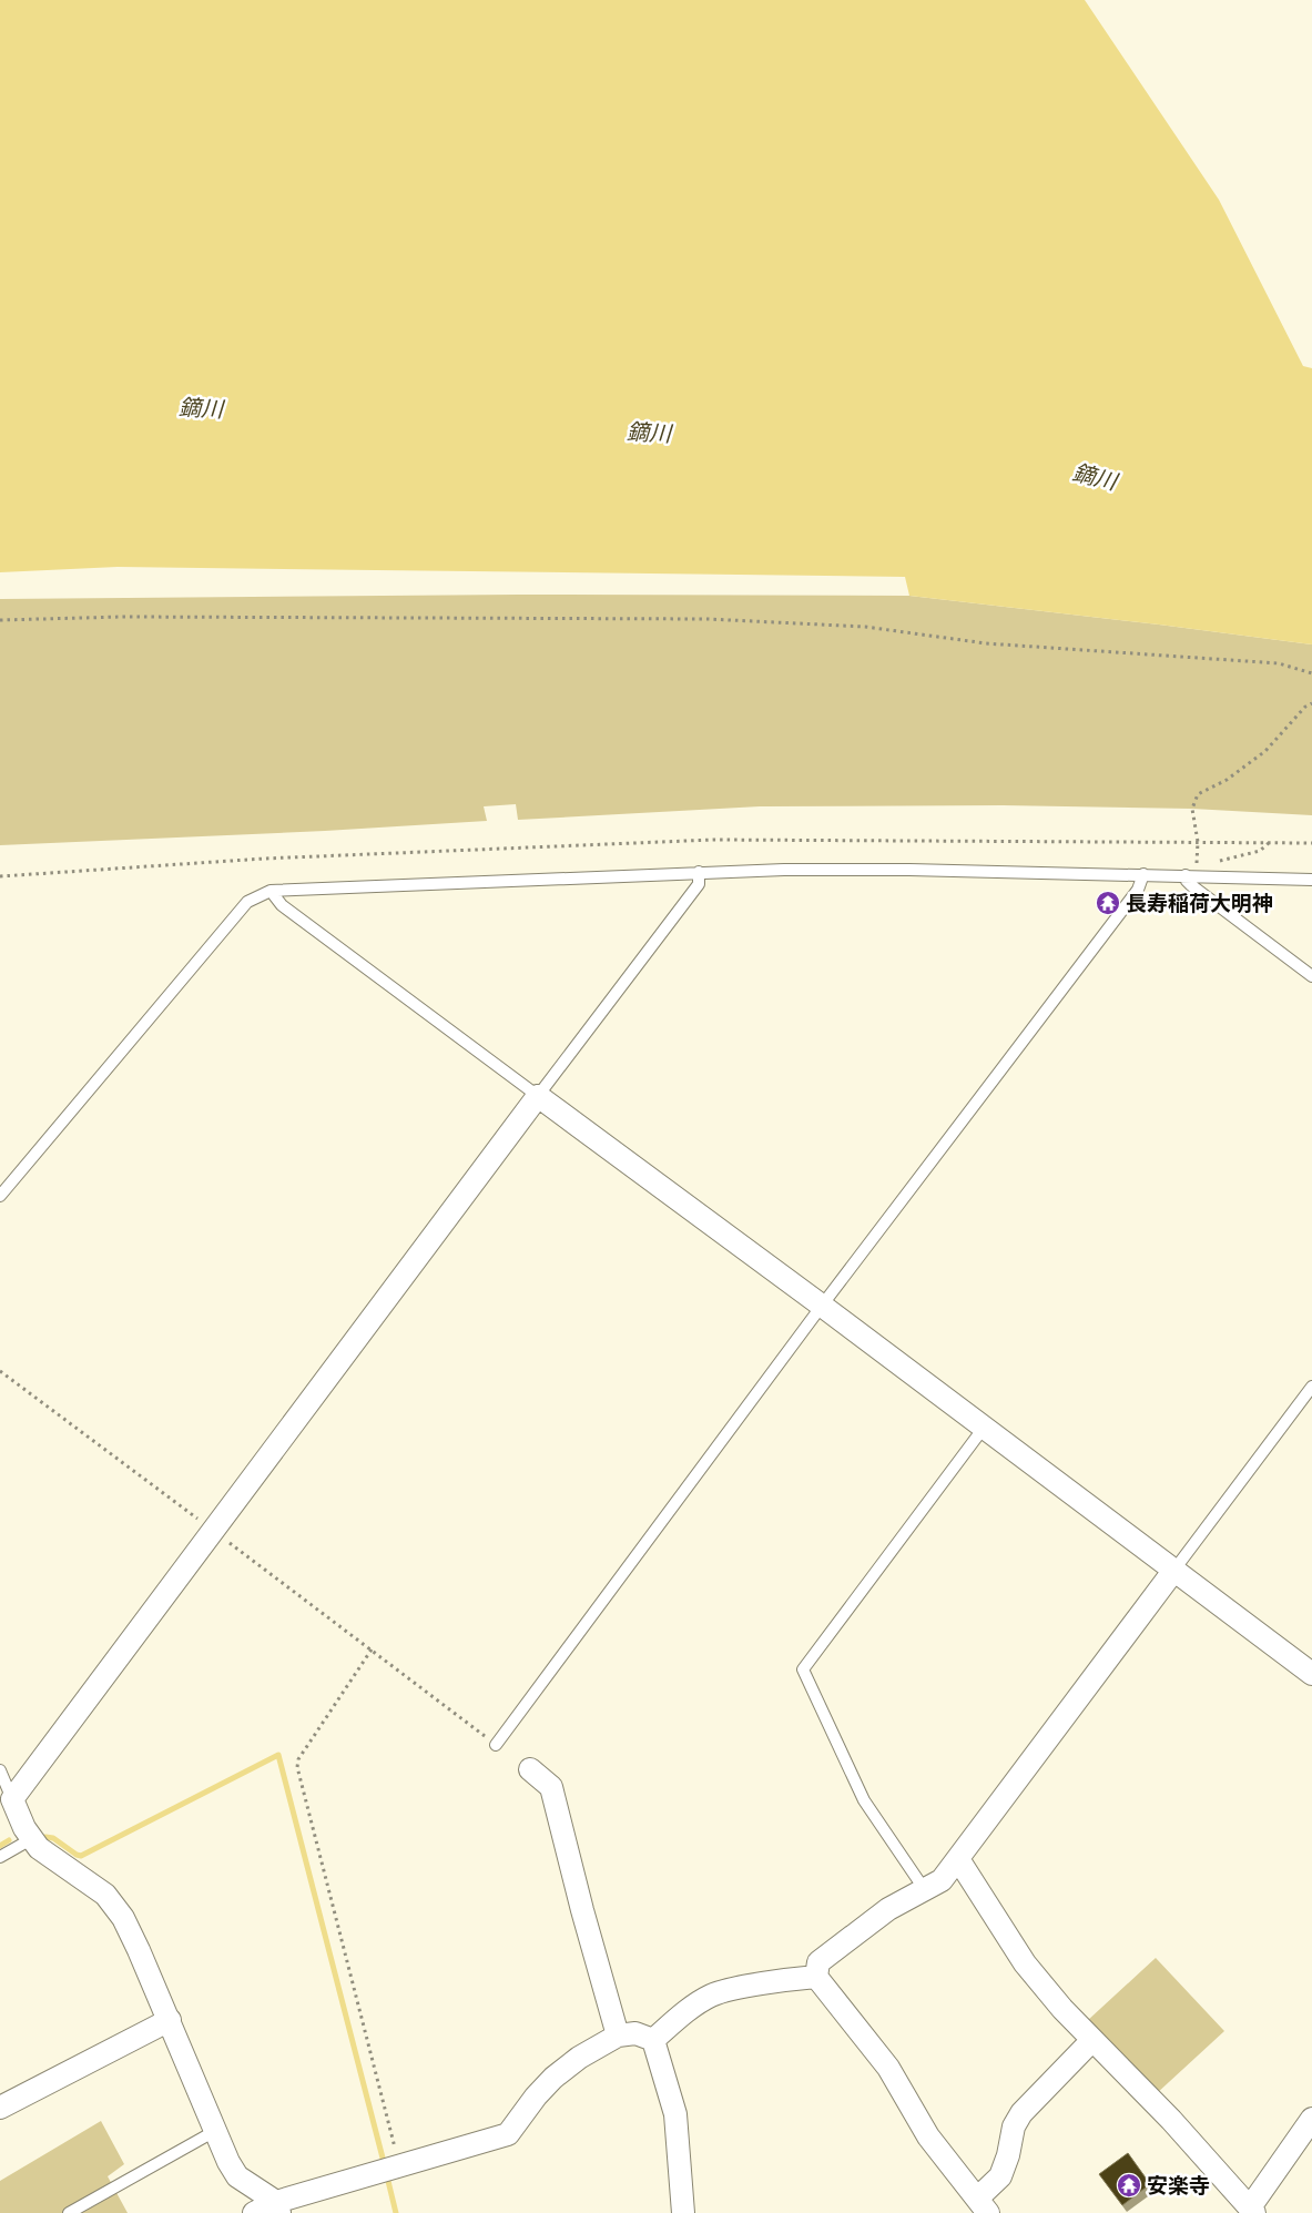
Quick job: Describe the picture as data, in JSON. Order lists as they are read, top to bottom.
{
  "water": ["鏑川"],
  "places": {
    "temple": ["長寿稲荷大明神", "安楽寺"]
  }
}
